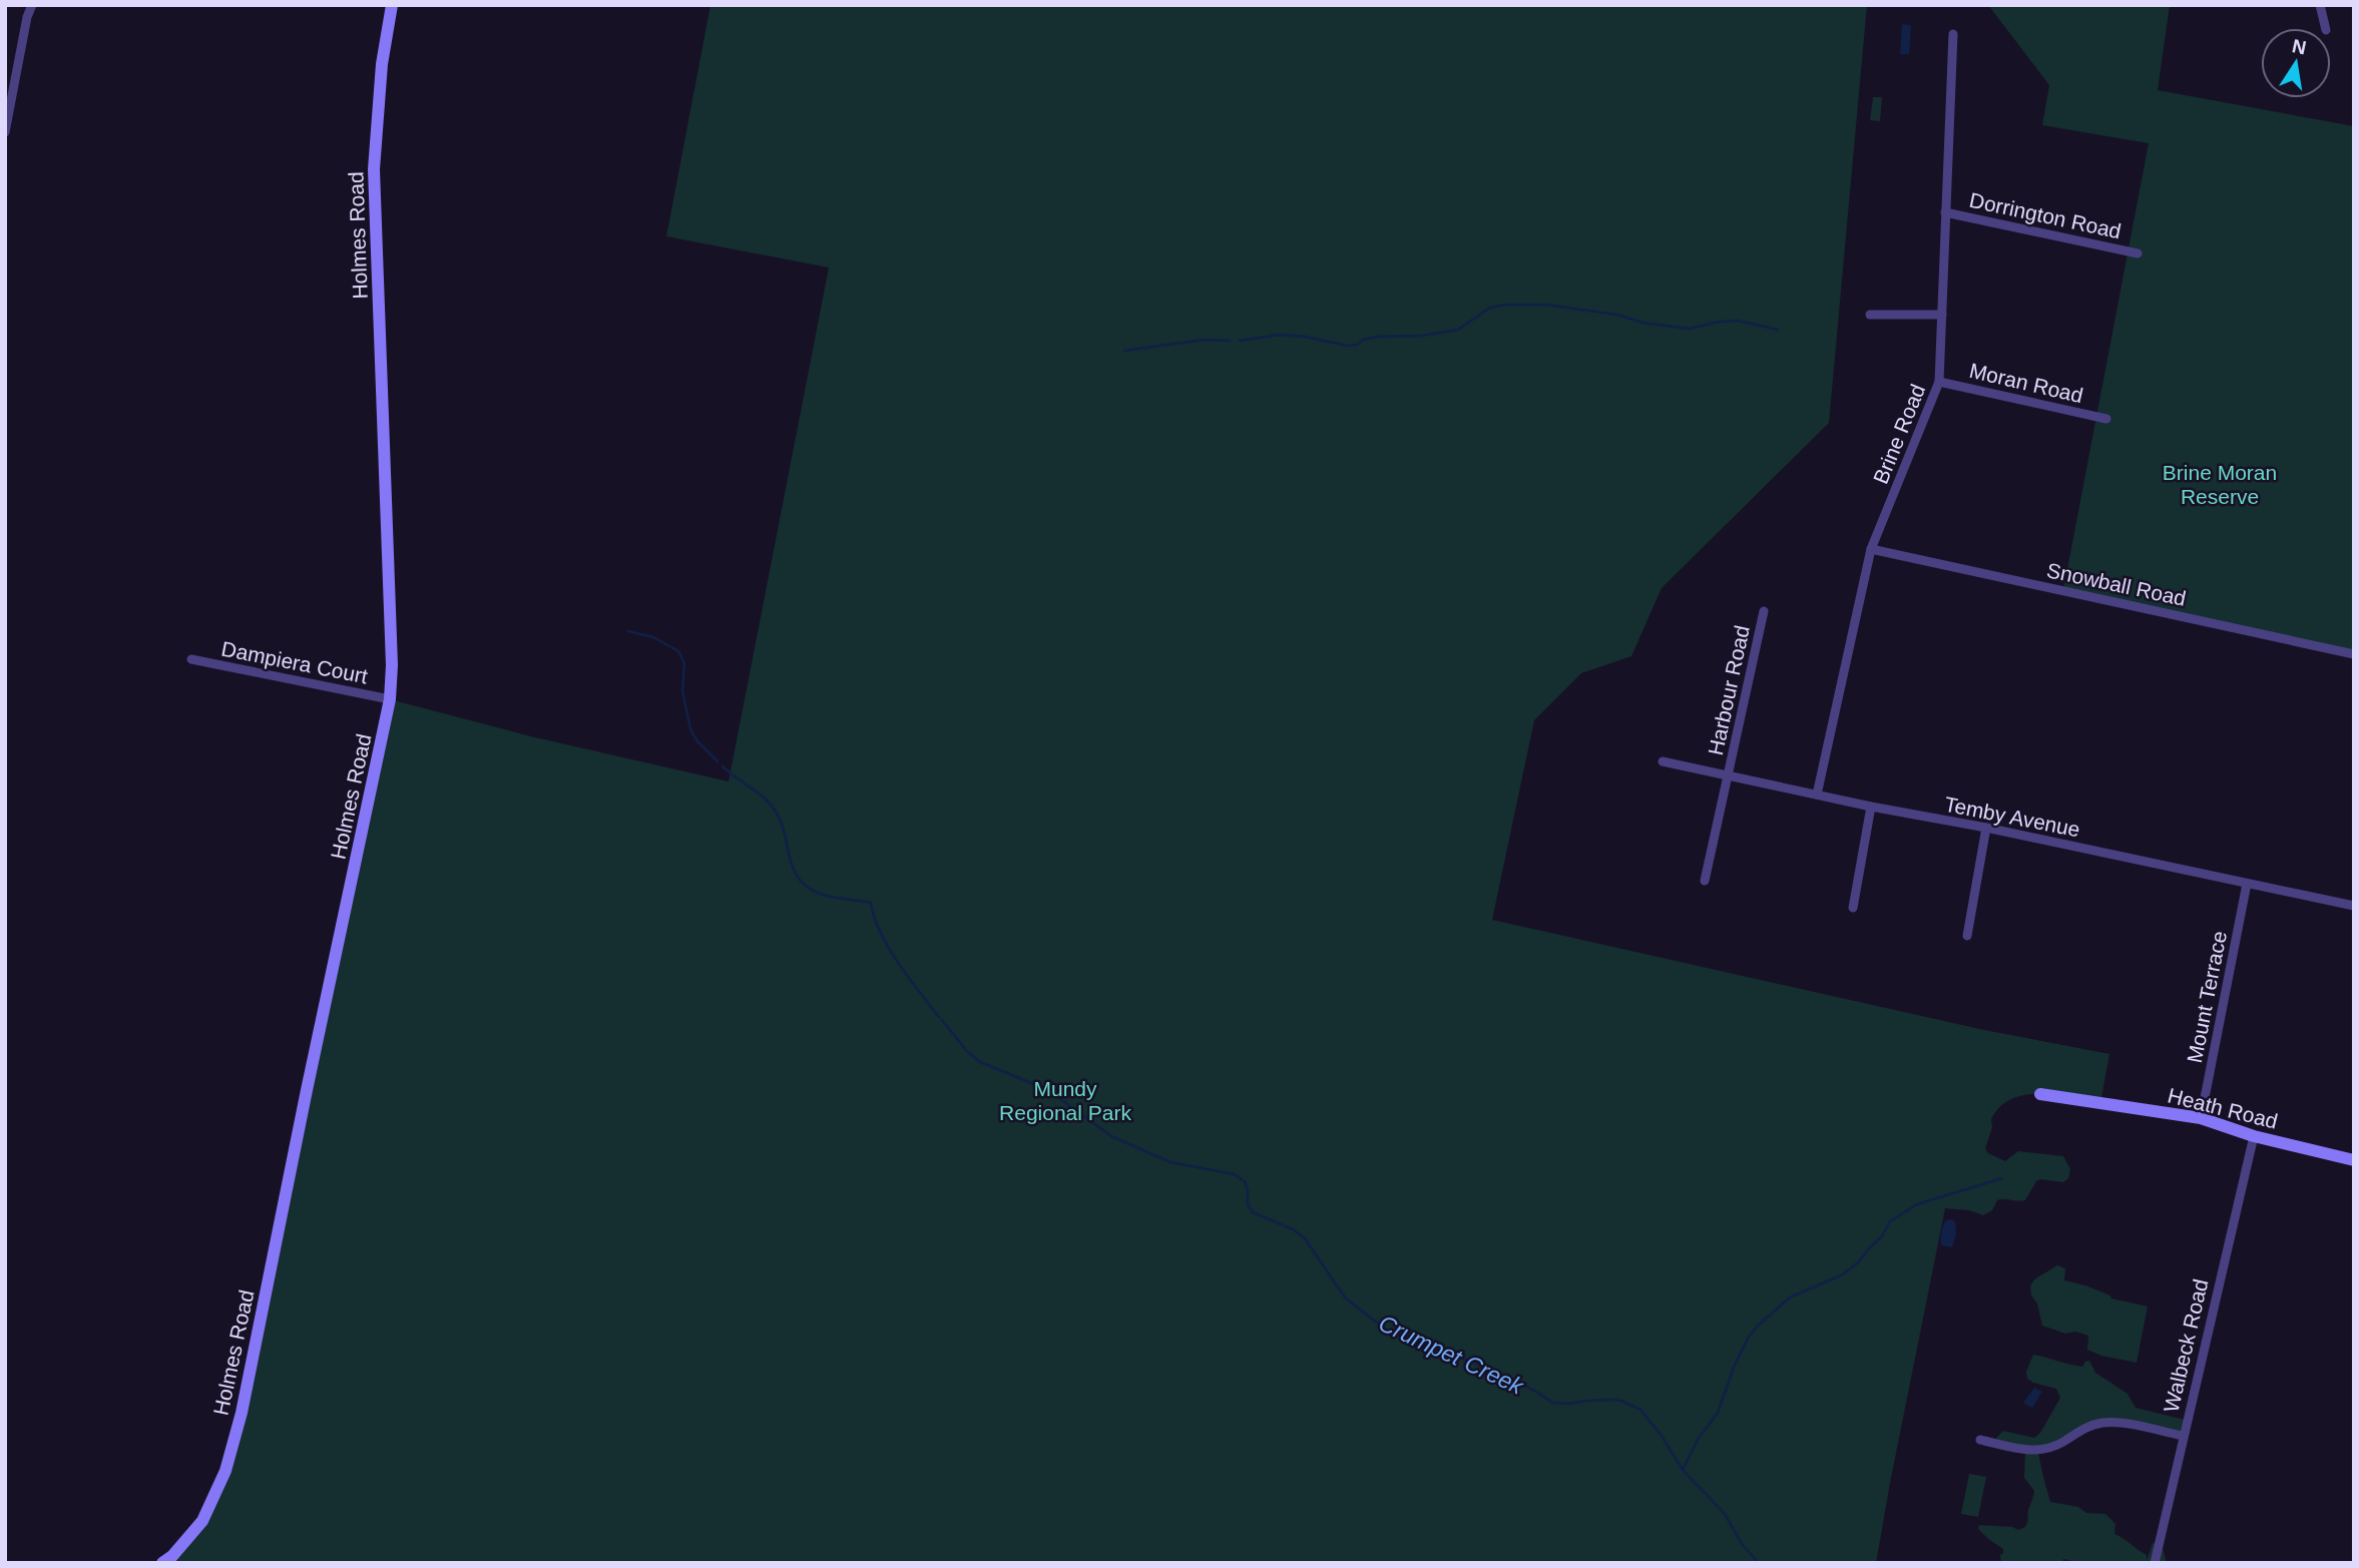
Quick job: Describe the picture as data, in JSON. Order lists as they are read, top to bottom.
{
  "streets": {
    "street": [
      "Dorrington Road",
      "Holmes Road",
      "Moran Road",
      "Brine Road",
      "Snowball Road",
      "Dampiera Court",
      "Harbour Road",
      "Temby Avenue",
      "Mount Terrace",
      "Heath Road",
      "Walbeck Road"
    ]
  },
  "crossings": [
    ["Dorrington Road", "Brine Road"],
    ["Holmes Road", "Dampiera Court"],
    ["Moran Road", "Brine Road"],
    ["Brine Road", "Snowball Road"],
    ["Brine Road", "Temby Avenue"],
    ["Harbour Road", "Temby Avenue"],
    ["Temby Avenue", "Mount Terrace"],
    ["Mount Terrace", "Heath Road"],
    ["Heath Road", "Walbeck Road"]
  ],
  "water": ["Crumpet Creek"],
  "parks": ["Brine Moran Reserve", "Mundy Regional Park"],
  "north": "top"
}
